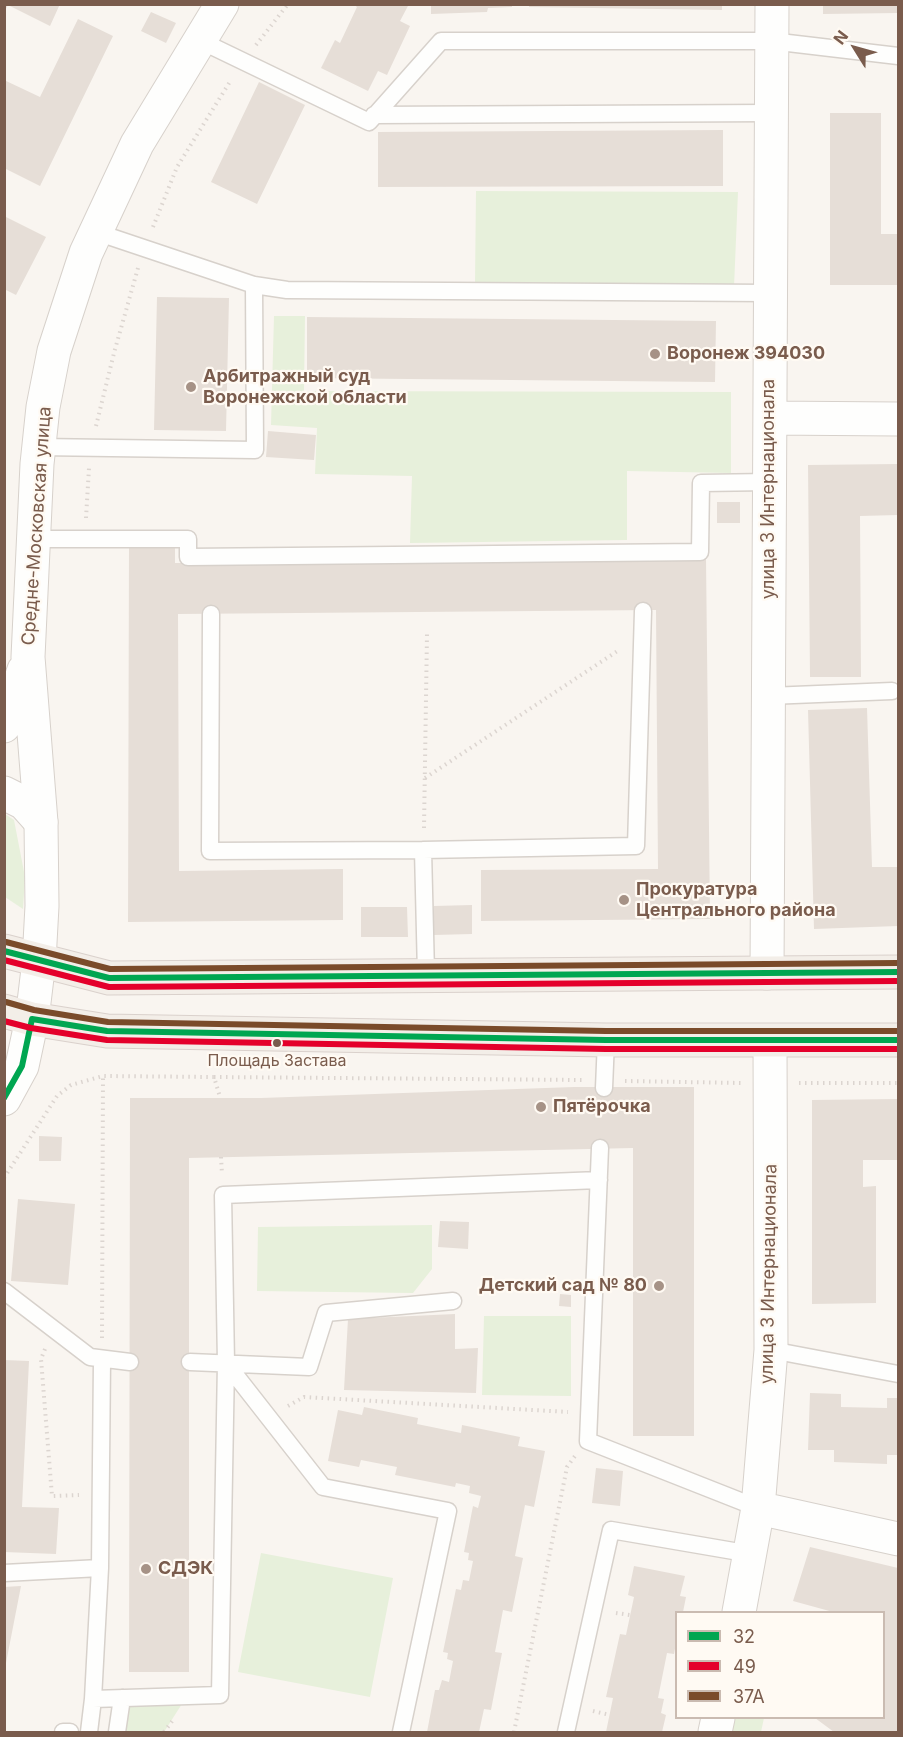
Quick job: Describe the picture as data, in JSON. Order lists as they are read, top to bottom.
{
  "streets": {
    "street": ["улица 3 Интернационала", "Средне-Московская улица"]
  },
  "places": [
    "Воронеж 394030",
    "Арбитражный суд Воронежской области",
    "Прокуратура Центрального района",
    "Площадь Застава",
    "Пятёрочка",
    "Детский сад № 80",
    "СДЭК"
  ],
  "lines": ["transit line 37А", "transit line 32", "transit line 49"],
  "legend": ["32", "49", "37А"],
  "north": "top left"
}
